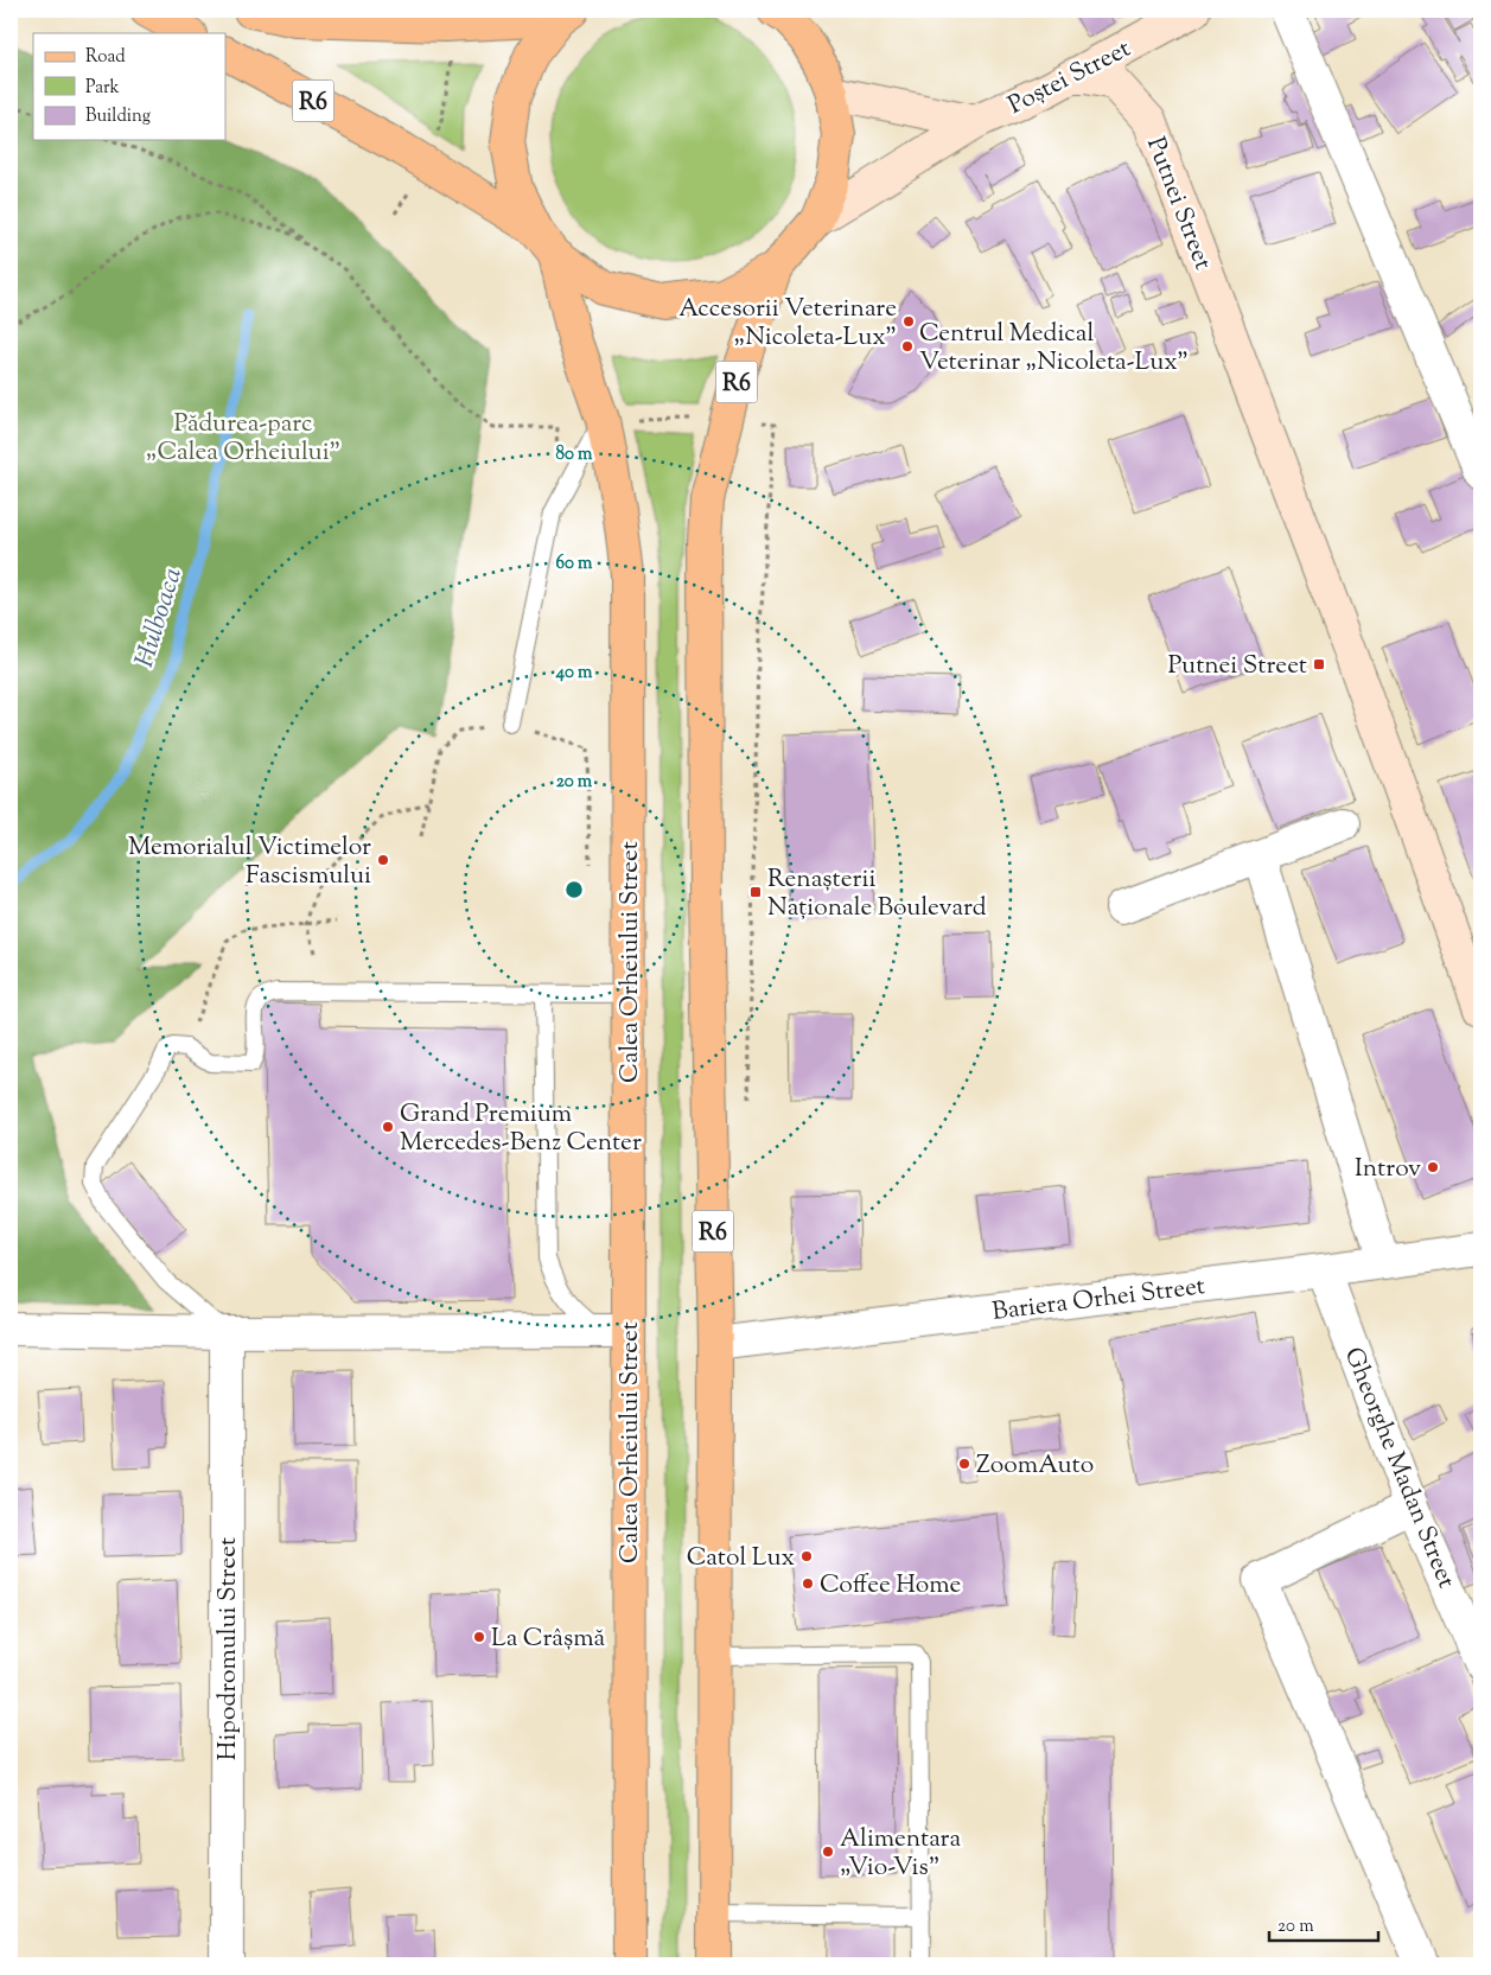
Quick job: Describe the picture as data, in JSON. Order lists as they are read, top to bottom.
{
  "streets": {
    "main road": ["R6", "Calea Orheiului Street"],
    "street": [
      "Poștei Street",
      "Putnei Street",
      "Bariera Orhei Street",
      "Gheorghe Madan Street",
      "Hipodromului Street"
    ]
  },
  "crossings": [
    ["Poștei Street", "R6"],
    ["Poștei Street", "Putnei Street"],
    ["R6", "Calea Orheiului Street"],
    ["R6", "Bariera Orhei Street"],
    ["Bariera Orhei Street", "Gheorghe Madan Street"]
  ],
  "water": ["Hulboaca"],
  "parks": ["Pădurea-parc „Calea Orheiului”"],
  "places": {
    "other": [
      "Accesorii Veterinare „Nicoleta-Lux”",
      "Centrul Medical Veterinar „Nicoleta-Lux”",
      "Memorialul Victimelor Fascismului",
      "Grand Premium Mercedes-Benz Center",
      "Introv",
      "ZoomAuto",
      "Catol Lux",
      "Coffee Home",
      "La Crâșmă",
      "Alimentara „Vio-Vis”"
    ],
    "transit": ["Putnei Street", "Renașterii Naționale Boulevard"]
  },
  "legend": ["Road", "Park", "Building"],
  "scale_bar": "20 m",
  "rings": [
    "80 m",
    "60 m",
    "40 m",
    "20 m"
  ]
}
